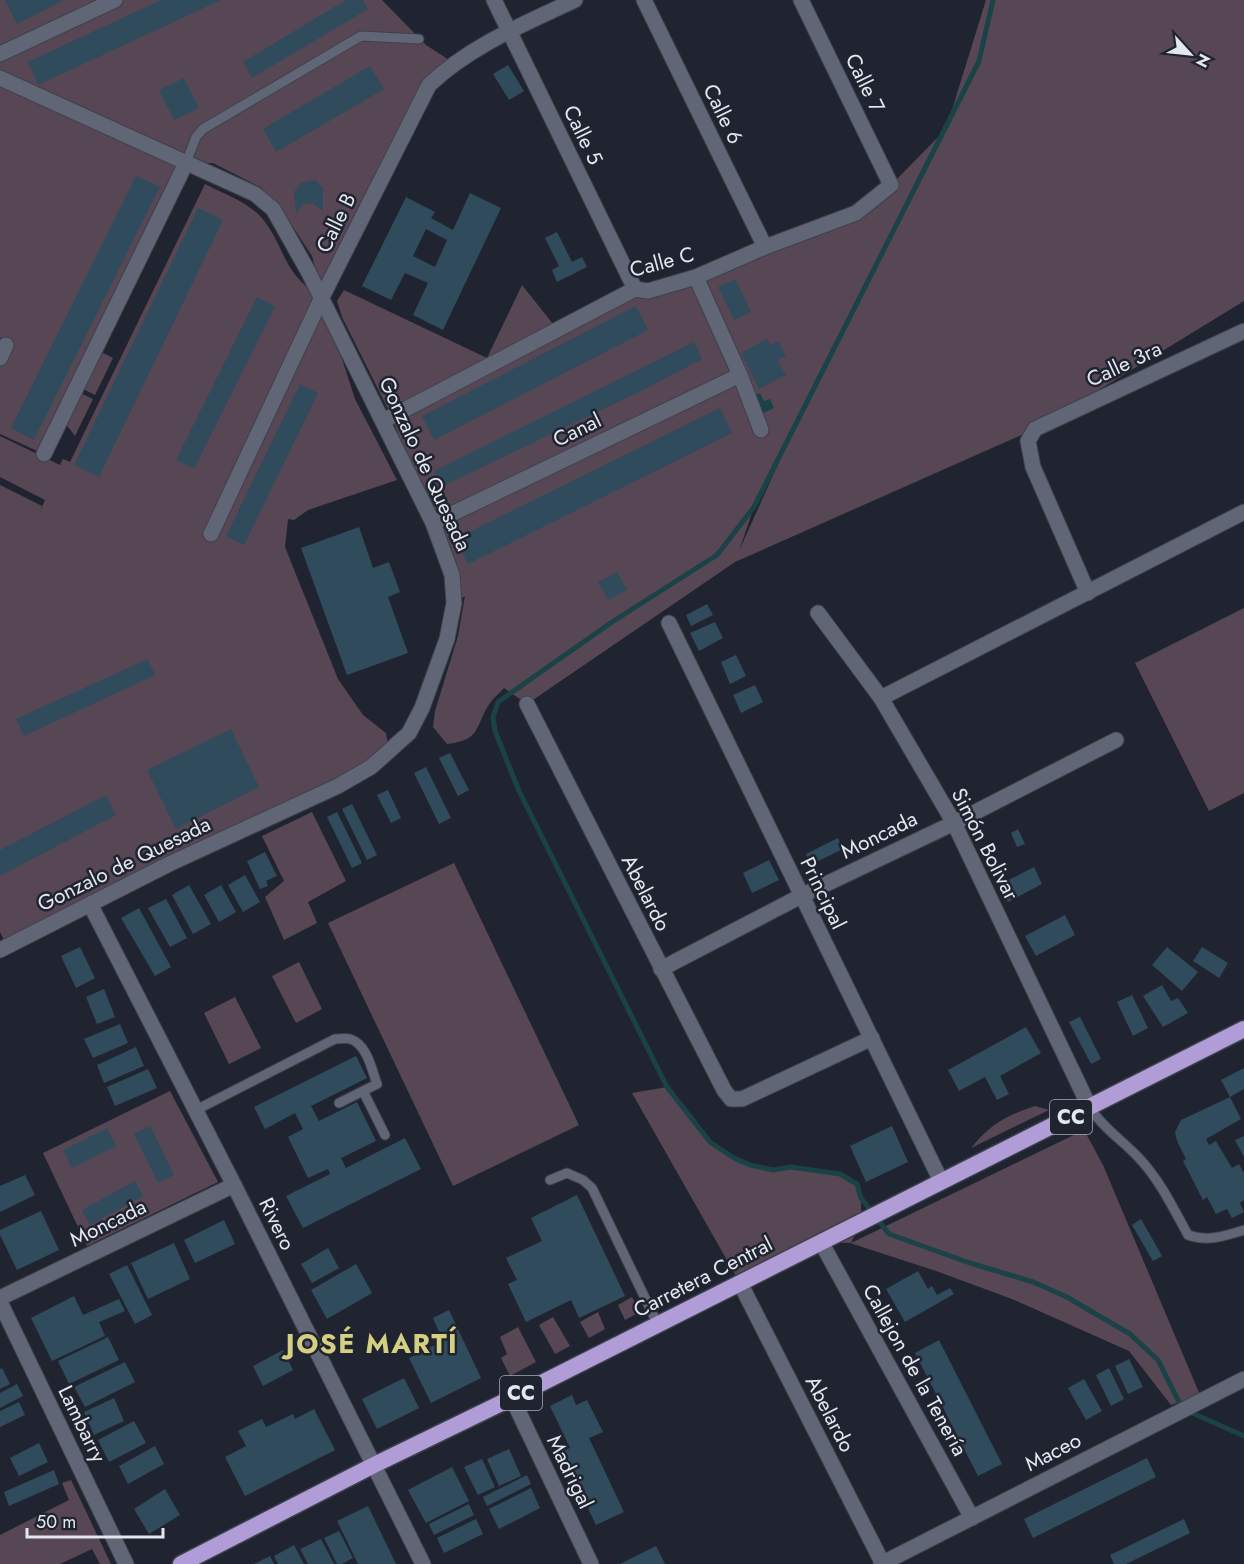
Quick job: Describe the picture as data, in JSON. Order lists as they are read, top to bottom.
{
  "streets": {
    "highway": ["CC", "Carretera Central"],
    "street": [
      "Calle 7",
      "Calle 6",
      "Calle 5",
      "Calle B",
      "Calle C",
      "Calle 3ra",
      "Canal",
      "Gonzalo de Quesada",
      "Moncada",
      "Simón Bolivar",
      "Abelardo",
      "Principal",
      "Rivero",
      "Callejon de la Tenería",
      "Lambarry",
      "Maceo",
      "Madrigal"
    ]
  },
  "crossings": [
    ["Calle 7", "Calle C"],
    ["Calle 6", "Calle C"],
    ["Calle 5", "Calle B"],
    ["Calle 5", "Calle C"],
    ["Calle B", "Gonzalo de Quesada"],
    ["Calle C", "Gonzalo de Quesada"],
    ["Canal", "Gonzalo de Quesada"],
    ["Gonzalo de Quesada", "Rivero"],
    ["Moncada", "Simón Bolivar"],
    ["Moncada", "Abelardo"],
    ["Moncada", "Principal"],
    ["Moncada", "Rivero"],
    ["Moncada", "Lambarry"],
    ["Simón Bolivar", "Carretera Central"],
    ["Abelardo", "Principal"],
    ["Abelardo", "Carretera Central"],
    ["Abelardo", "Maceo"],
    ["Principal", "Carretera Central"],
    ["Rivero", "Carretera Central"],
    ["Carretera Central", "Callejon de la Tenería"],
    ["Carretera Central", "Madrigal"],
    ["Callejon de la Tenería", "Maceo"]
  ],
  "districts": ["JOSÉ MARTÍ"],
  "scale_bar": "50 m",
  "north": "bottom right"
}
